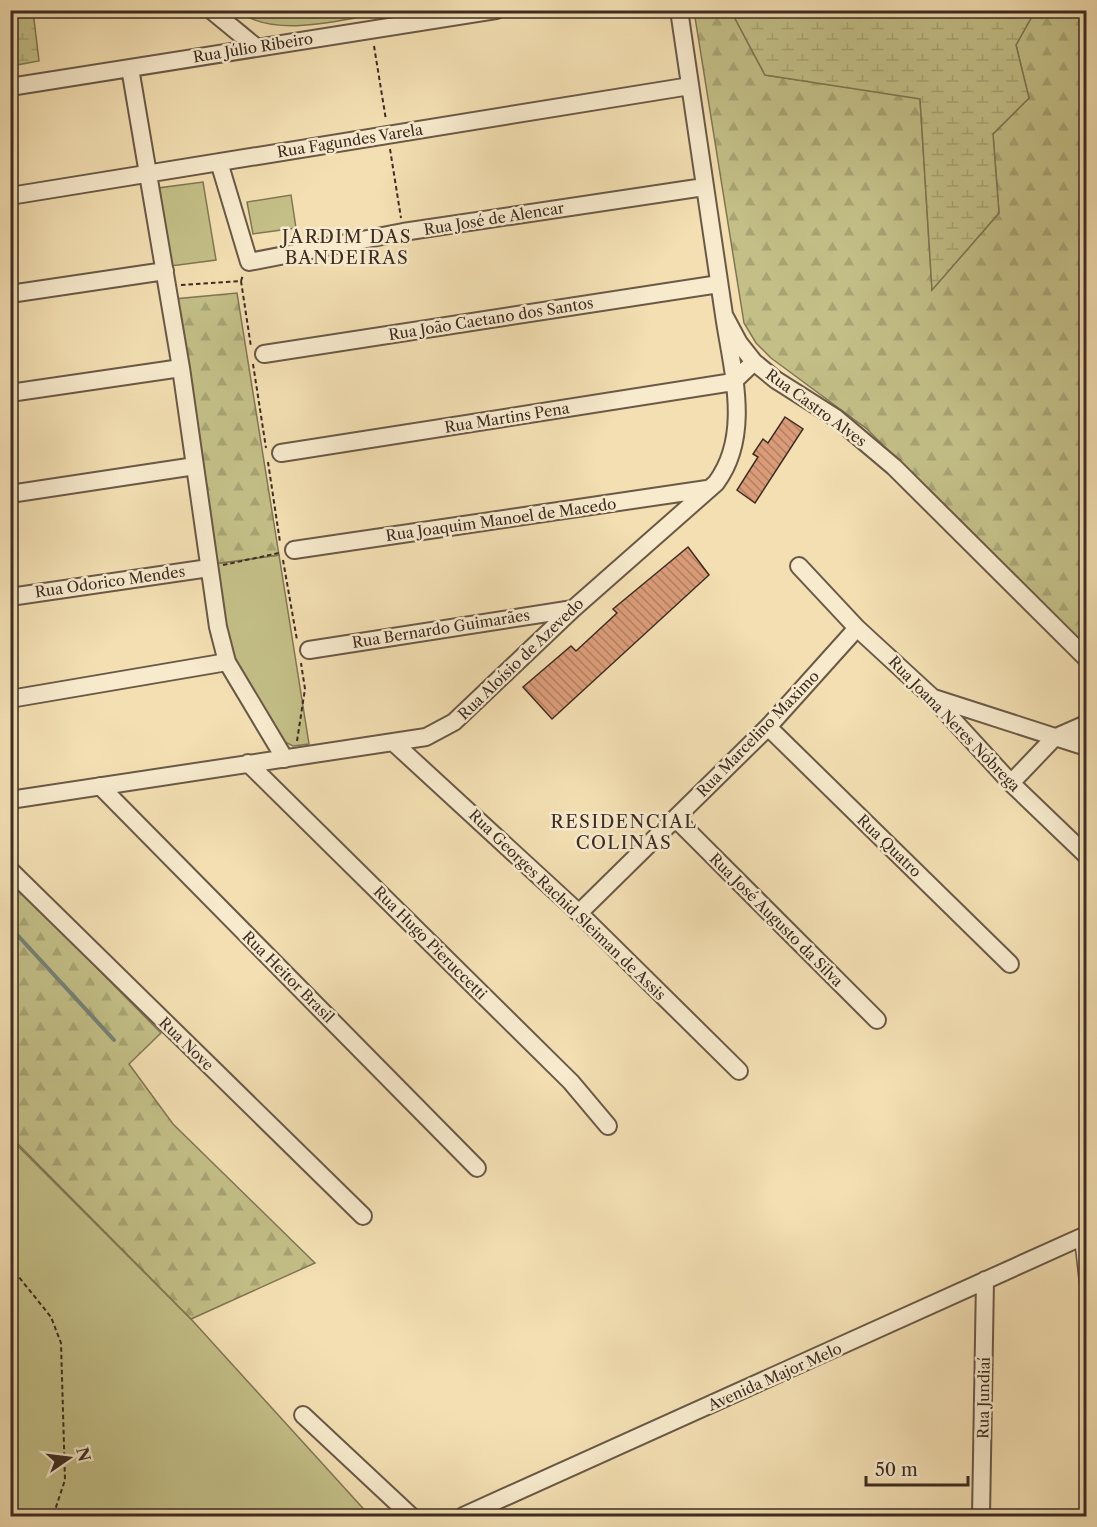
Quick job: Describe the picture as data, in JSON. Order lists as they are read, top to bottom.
{
  "streets": {
    "street": [
      "Rua Júlio Ribeiro",
      "Rua Fagundes Varela",
      "Rua José de Alencar",
      "Rua João Caetano dos Santos",
      "Rua Castro Alves",
      "Rua Martins Pena",
      "Rua Joaquim Manoel de Macedo",
      "Rua Odorico Mendes",
      "Rua Bernardo Guimarães",
      "Rua Aloísio de Azevedo",
      "Rua Joana Neres Nóbrega",
      "Rua Marcelino Maximo",
      "Rua Quatro",
      "Rua Georges Rachid Sleiman de Assis",
      "Rua José Augusto da Silva",
      "Rua Hugo Pieruccetti",
      "Rua Heitor Brasil",
      "Rua Nove",
      "Avenida Major Melo",
      "Rua Jundiaí"
    ]
  },
  "crossings": [
    ["Rua Fagundes Varela", "Rua Castro Alves"],
    ["Rua José de Alencar", "Rua Castro Alves"],
    ["Rua João Caetano dos Santos", "Rua Castro Alves"],
    ["Rua Castro Alves", "Rua Aloísio de Azevedo"],
    ["Rua Martins Pena", "Rua Aloísio de Azevedo"],
    ["Rua Joaquim Manoel de Macedo", "Rua Aloísio de Azevedo"],
    ["Rua Bernardo Guimarães", "Rua Aloísio de Azevedo"],
    ["Rua Aloísio de Azevedo", "Rua Georges Rachid Sleiman de Assis"],
    ["Rua Aloísio de Azevedo", "Rua Hugo Pieruccetti"],
    ["Rua Aloísio de Azevedo", "Rua Heitor Brasil"],
    ["Rua Joana Neres Nóbrega", "Rua Marcelino Maximo"],
    ["Rua Marcelino Maximo", "Rua Quatro"],
    ["Rua Marcelino Maximo", "Rua Georges Rachid Sleiman de Assis"],
    ["Rua Marcelino Maximo", "Rua José Augusto da Silva"],
    ["Avenida Major Melo", "Rua Jundiaí"]
  ],
  "districts": ["JARDIM DAS BANDEIRAS", "RESIDENCIAL COLINAS"],
  "scale_bar": "50 m",
  "north": "right"
}
